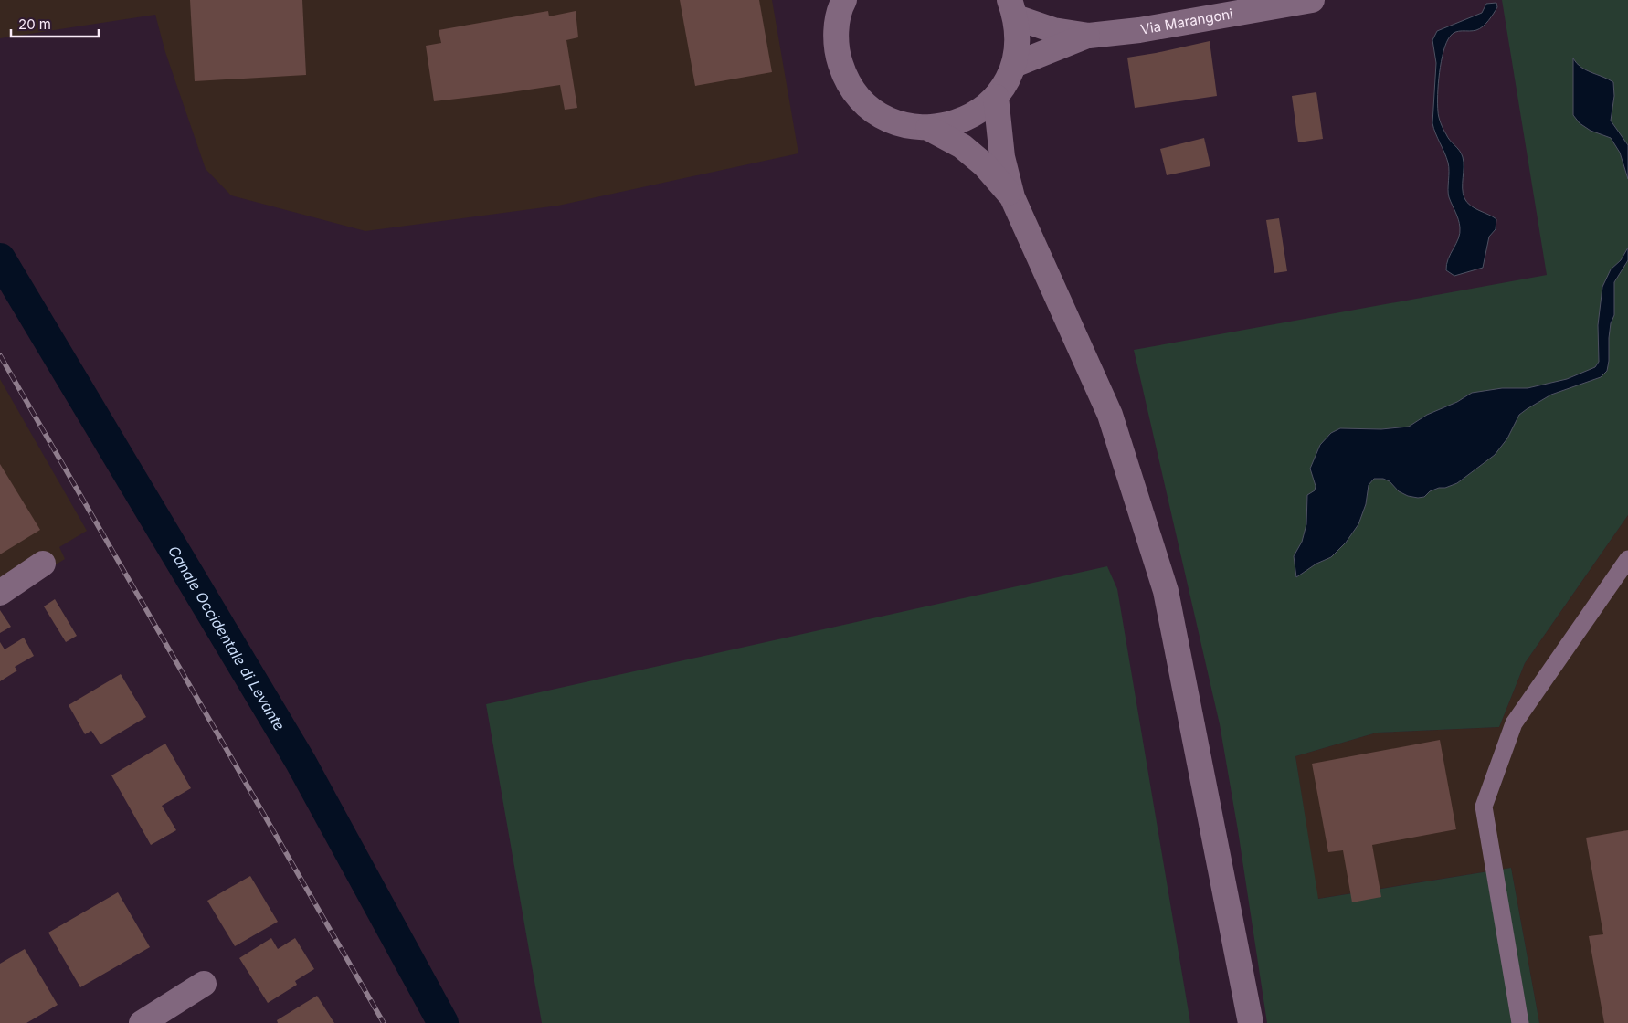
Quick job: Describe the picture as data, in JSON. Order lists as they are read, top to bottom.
{
  "streets": {
    "main road": ["Via Marangoni"]
  },
  "water": ["Canale Occidentale di Levante"],
  "scale_bar": "20 m"
}
